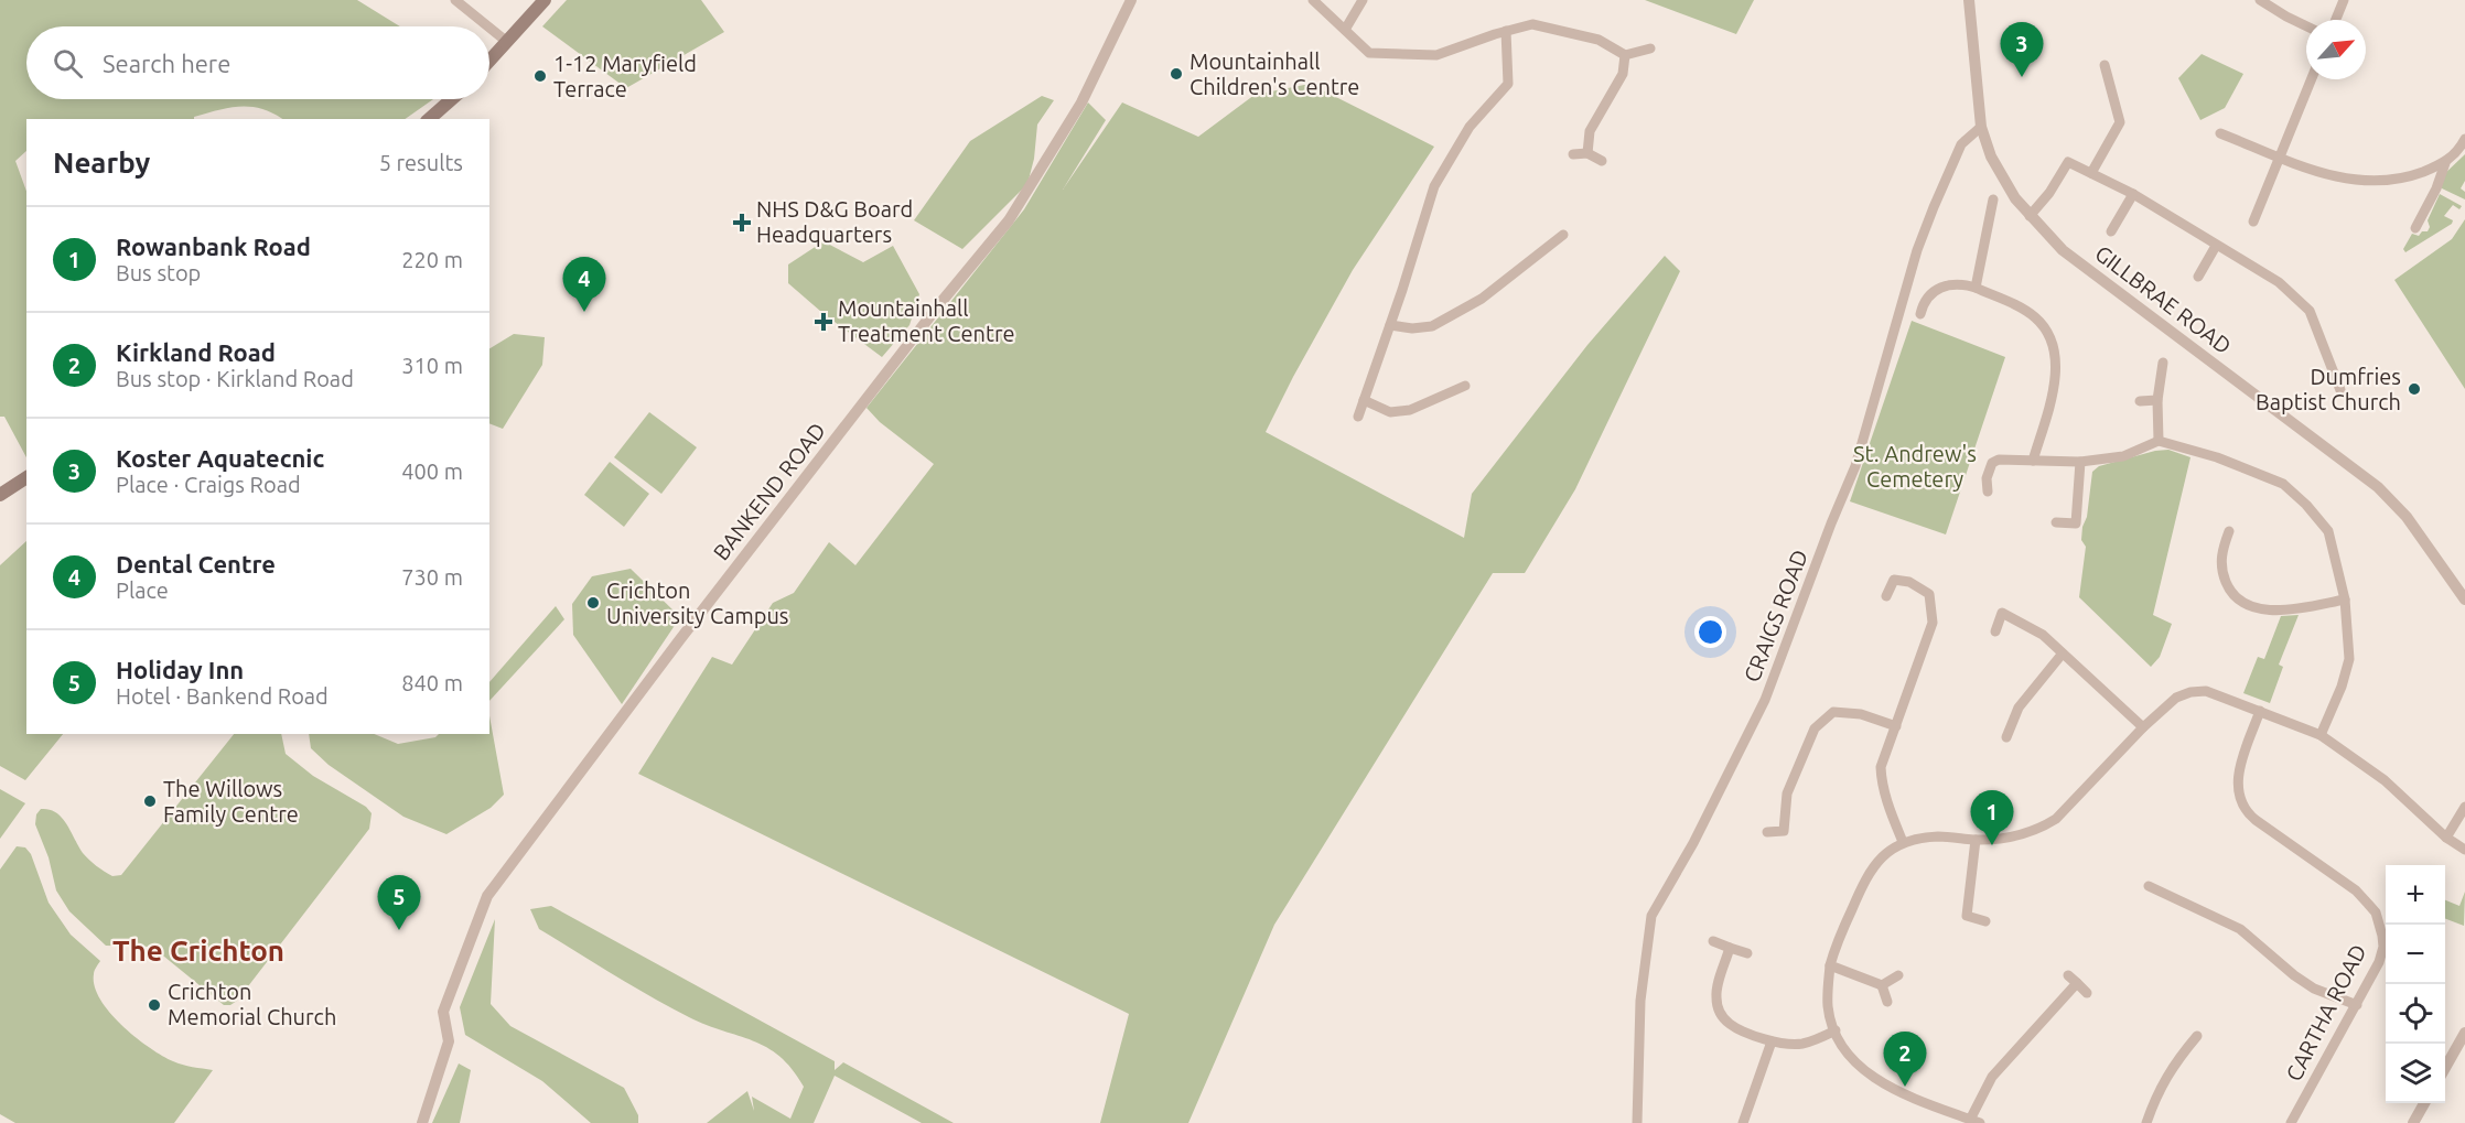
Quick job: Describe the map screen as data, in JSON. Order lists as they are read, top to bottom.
{
  "streets": {
    "street": [
      "GILLBRAE ROAD",
      "BANKEND ROAD",
      "CRAIGS ROAD",
      "CARTHA ROAD"
    ]
  },
  "crossings": [
    ["GILLBRAE ROAD", "CRAIGS ROAD"]
  ],
  "districts": ["The Crichton"],
  "parks": ["St. Andrew's Cemetery"],
  "places": {
    "other": [
      "Mountainhall Children's Centre",
      "1-12 Maryfield Terrace",
      "Dumfries Baptist Church",
      "Crichton University Campus",
      "The Willows Family Centre",
      "Crichton Memorial Church"
    ],
    "health": ["NHS D&G Board Headquarters", "Mountainhall Treatment Centre"]
  },
  "north": "top right",
  "page": {
    "pins": [
      "3",
      "4",
      "1",
      "5",
      "2"
    ],
    "search": "Search here",
    "heading": ["Nearby", "5 results"],
    "list": [
      {
        "mark": "1",
        "name": "Rowanbank Road",
        "note": "Bus stop",
        "value": "220 m"
      },
      {
        "mark": "2",
        "name": "Kirkland Road",
        "note": "Bus stop · Kirkland Road",
        "value": "310 m"
      },
      {
        "mark": "3",
        "name": "Koster Aquatecnic",
        "note": "Place · Craigs Road",
        "value": "400 m"
      },
      {
        "mark": "4",
        "name": "Dental Centre",
        "note": "Place",
        "value": "730 m"
      },
      {
        "mark": "5",
        "name": "Holiday Inn",
        "note": "Hotel · Bankend Road",
        "value": "840 m"
      }
    ],
    "map_buttons": ["+", "−"]
  }
}
